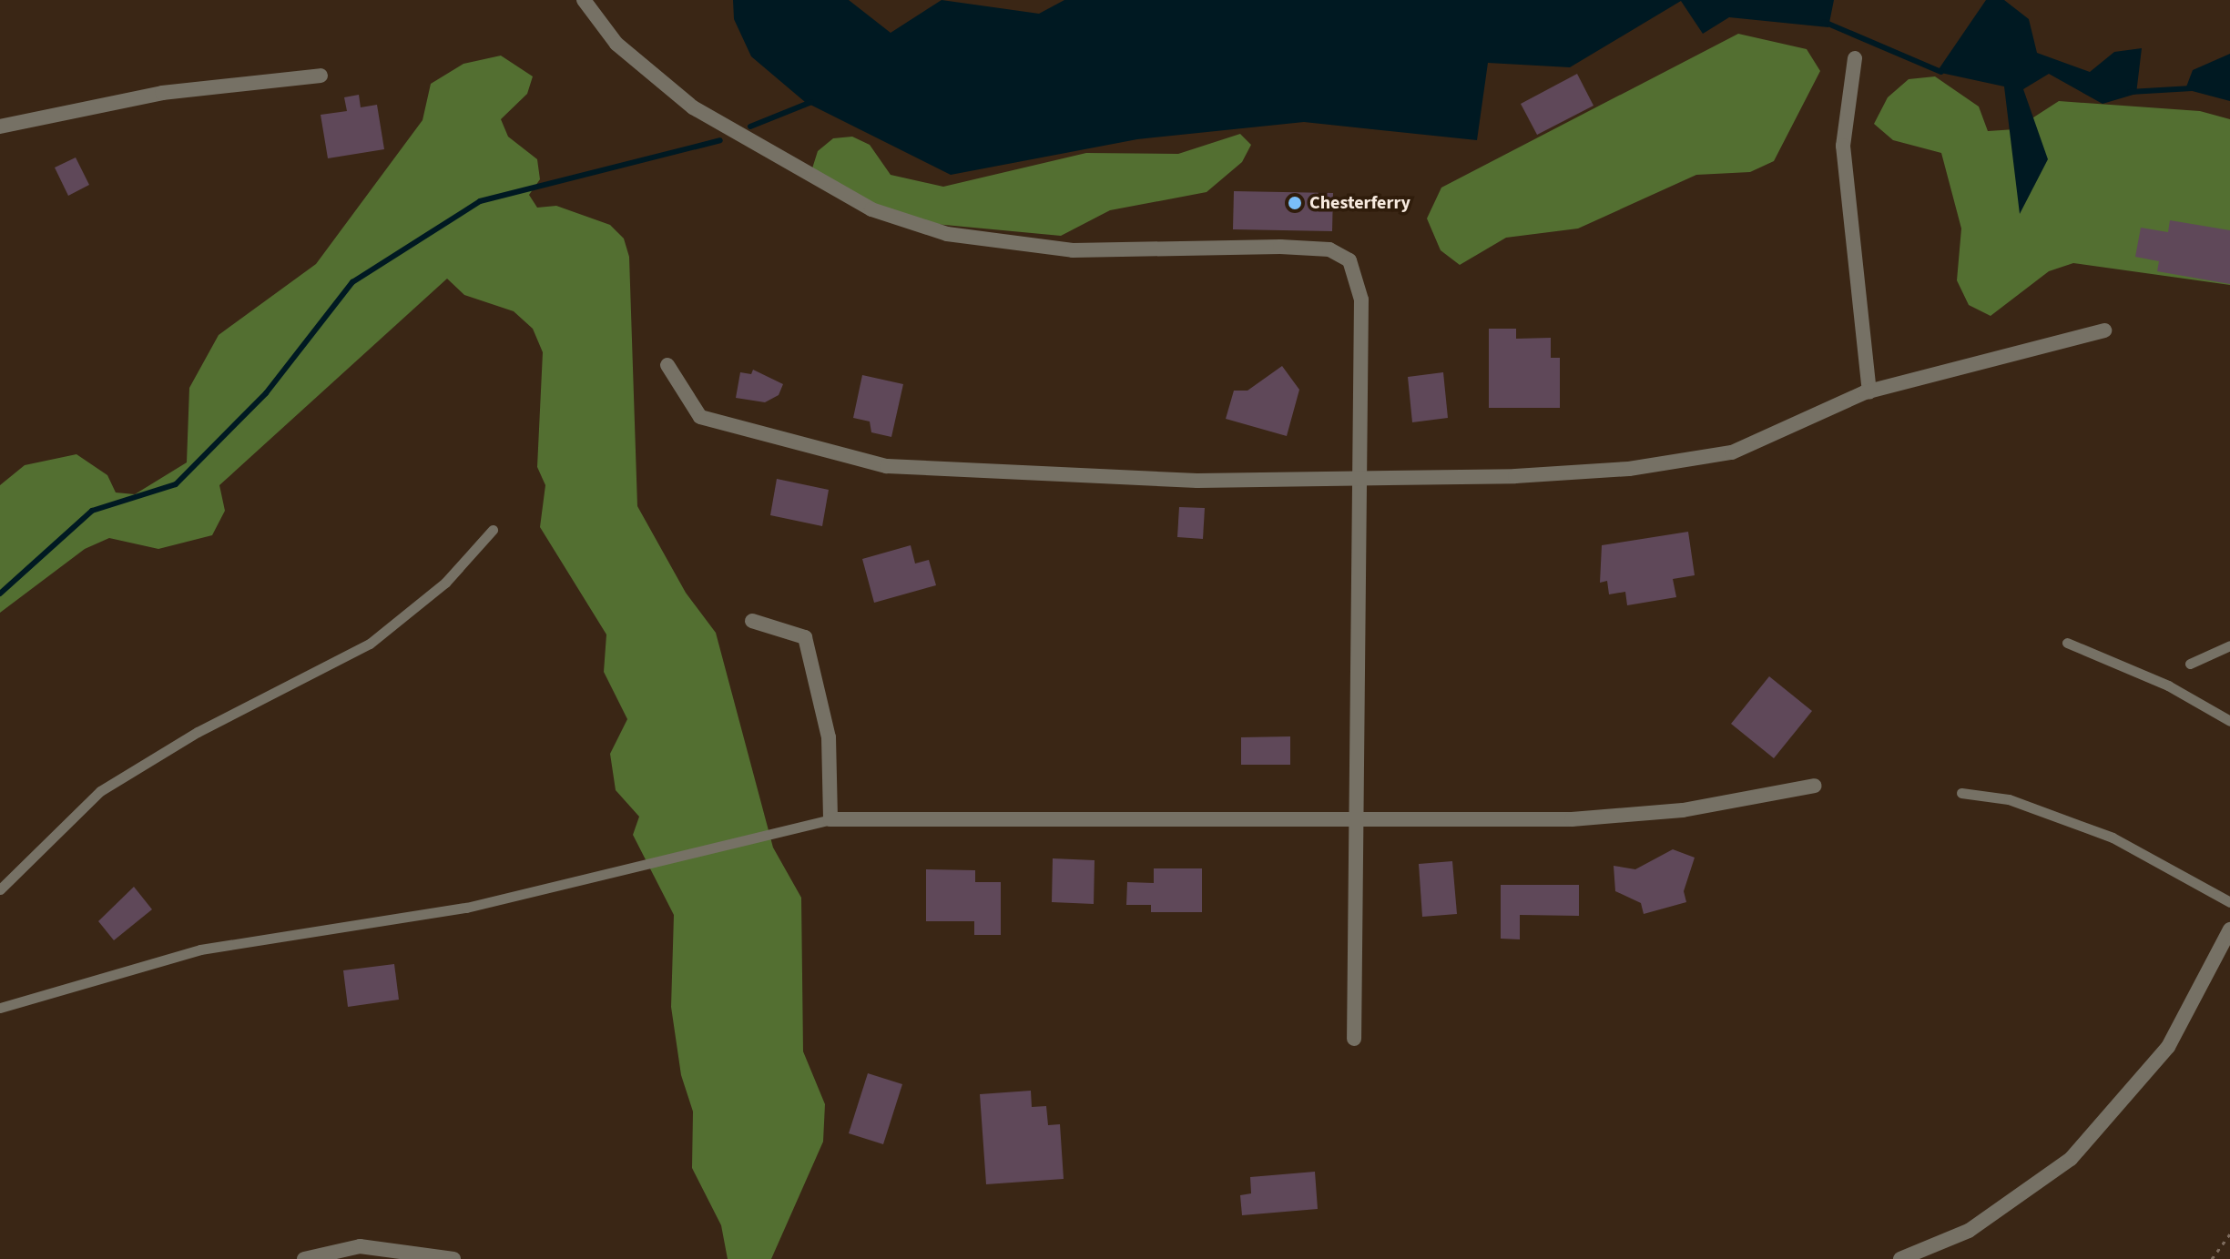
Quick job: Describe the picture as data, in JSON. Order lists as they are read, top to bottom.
{
  "places": ["Chesterferry"]
}
